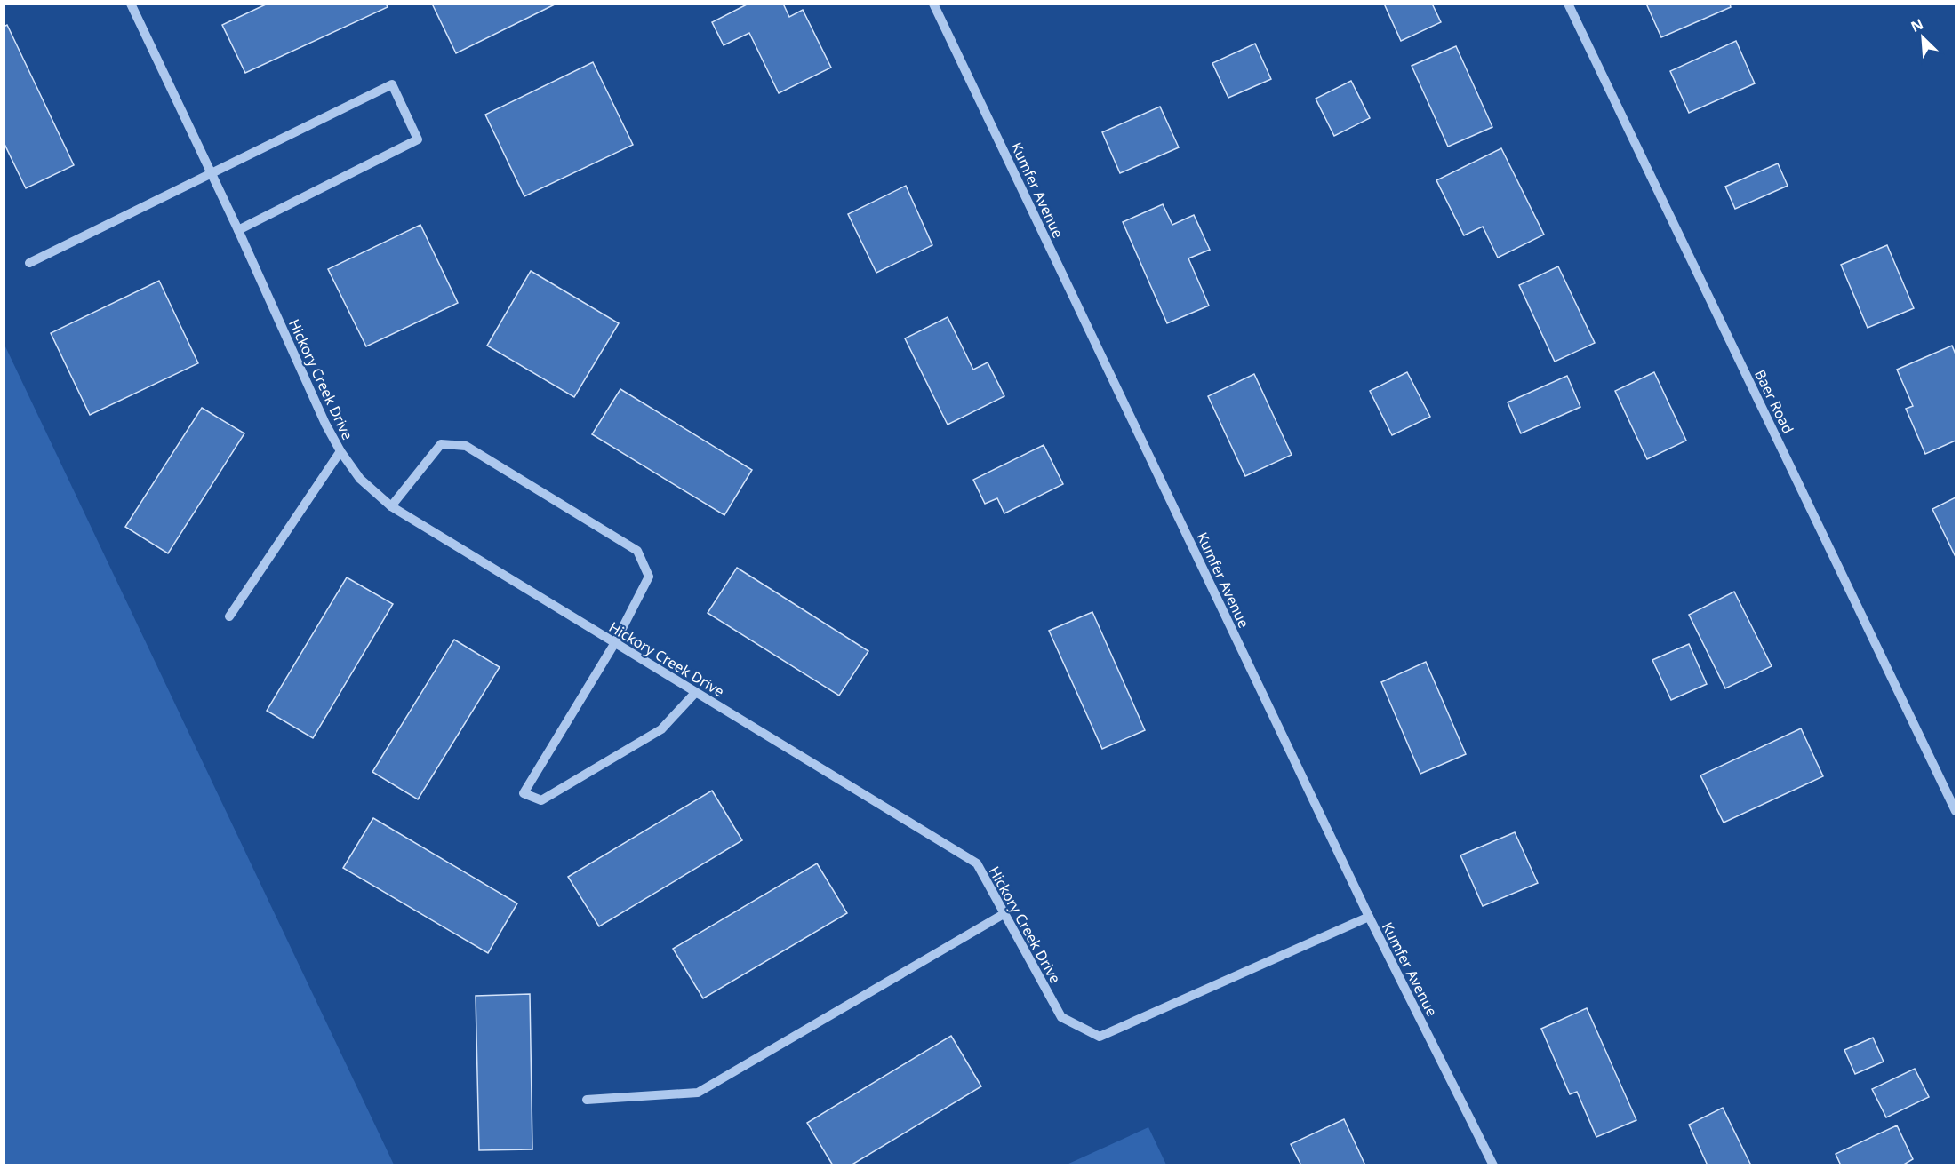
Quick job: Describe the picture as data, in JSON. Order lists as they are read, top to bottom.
{
  "streets": {
    "street": ["Kumfer Avenue", "Hickory Creek Drive", "Baer Road"]
  },
  "crossings": [
    ["Kumfer Avenue", "Hickory Creek Drive"]
  ],
  "north": "top left"
}
